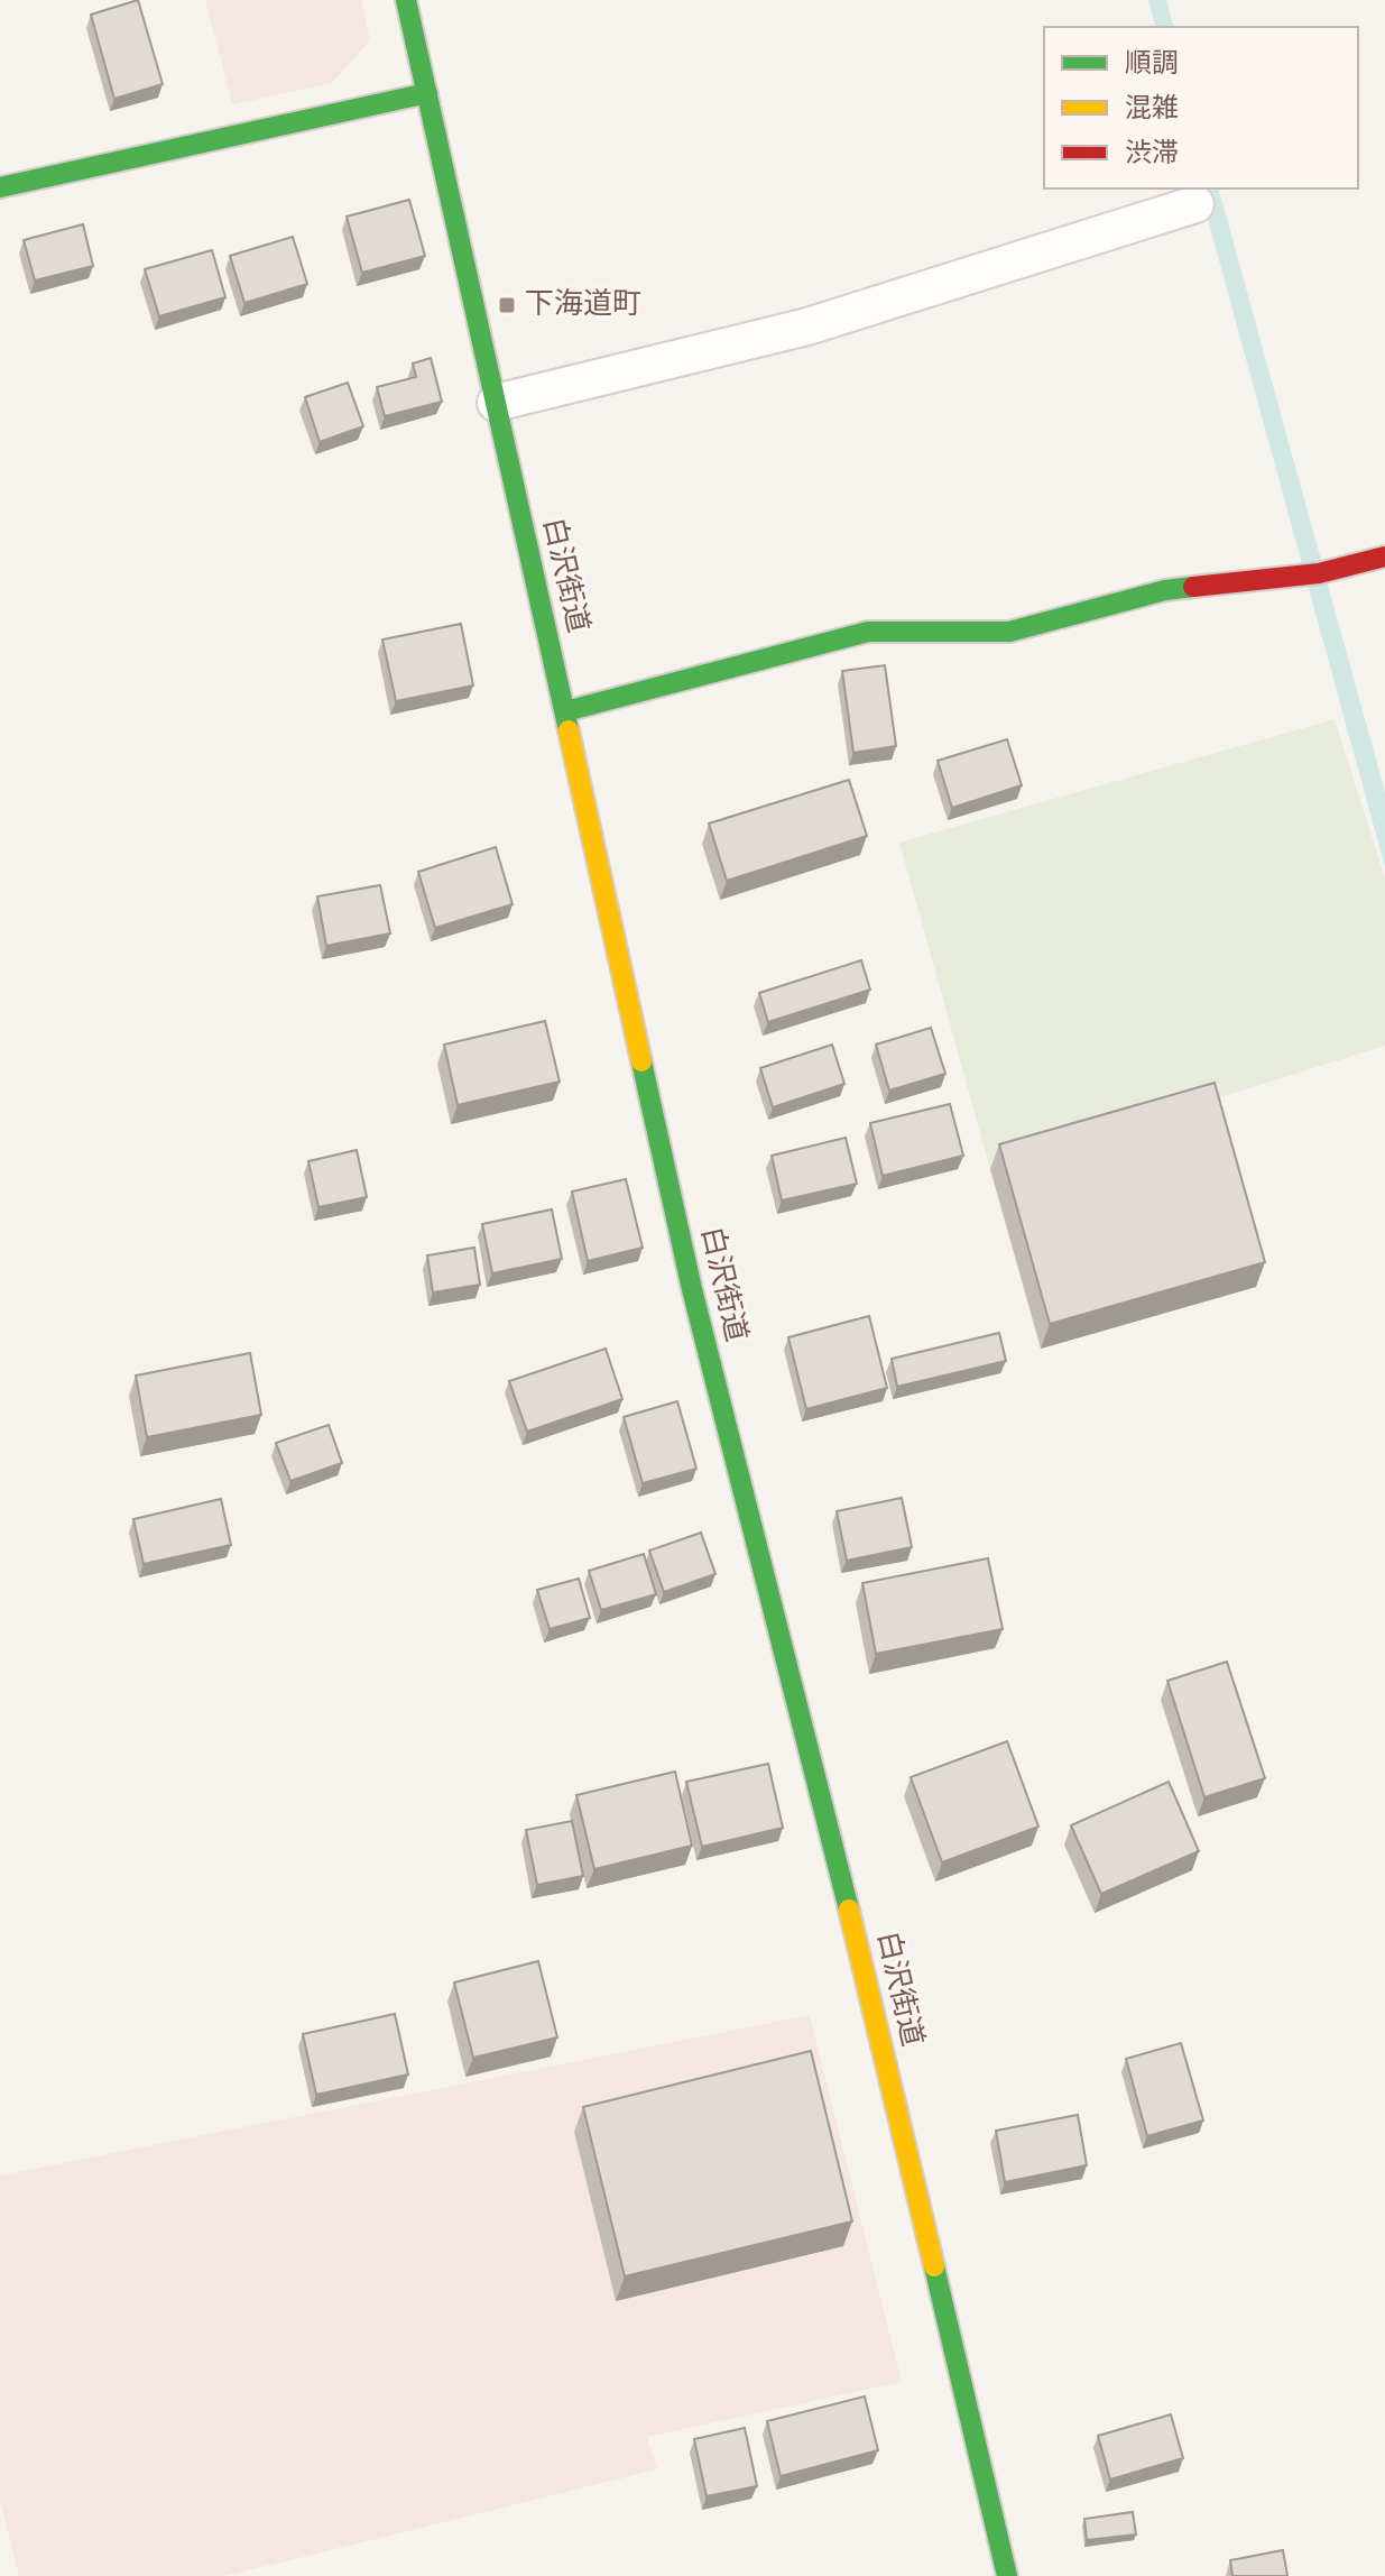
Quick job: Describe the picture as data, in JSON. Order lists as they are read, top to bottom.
{
  "streets": {
    "main road": ["白沢街道"]
  },
  "places": {
    "transit": ["下海道町"]
  },
  "legend": ["順調", "混雑", "渋滞"]
}
